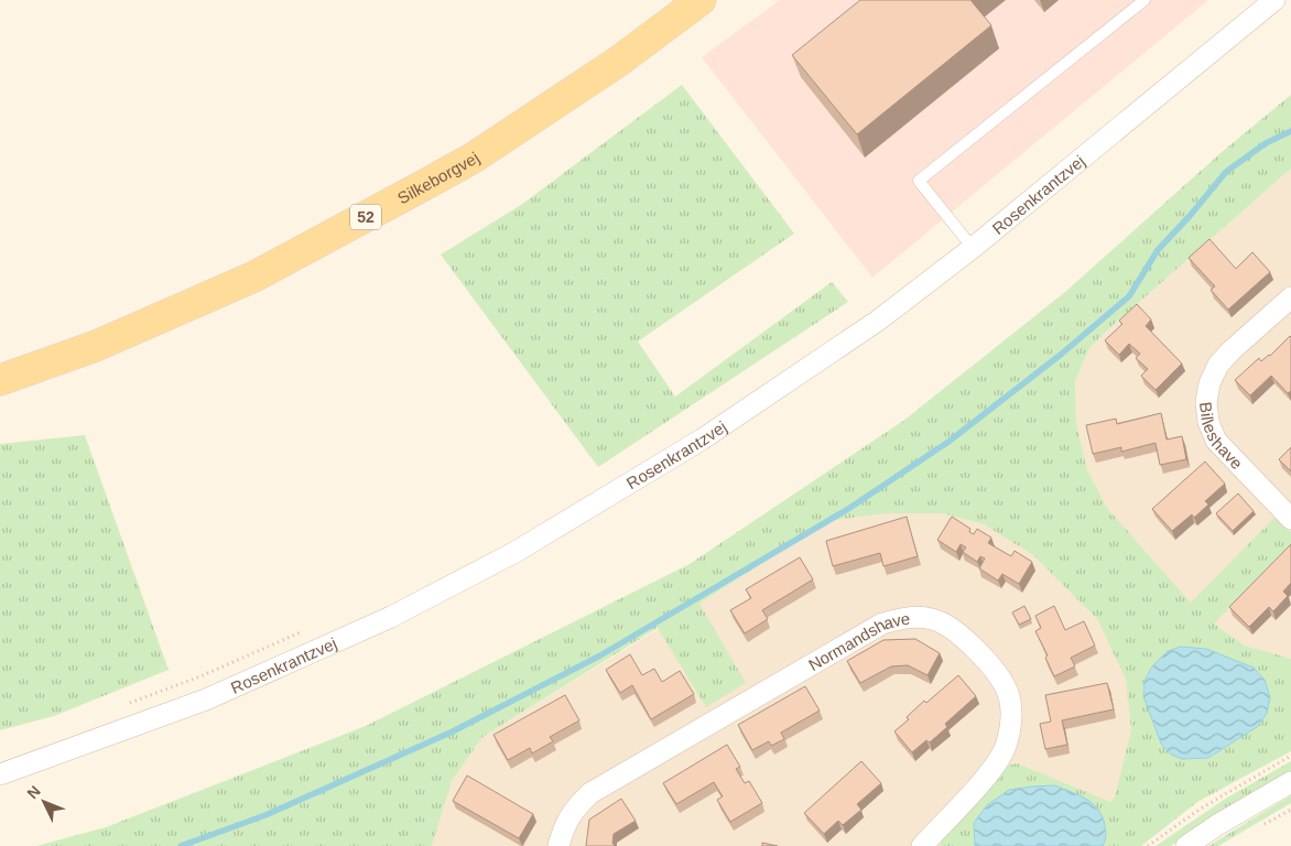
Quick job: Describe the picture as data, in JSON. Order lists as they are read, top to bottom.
{
  "streets": {
    "main road": ["Silkeborgvej", "52"],
    "street": ["Rosenkrantzvej", "Billeshave", "Normandshave"]
  },
  "north": "top left"
}
